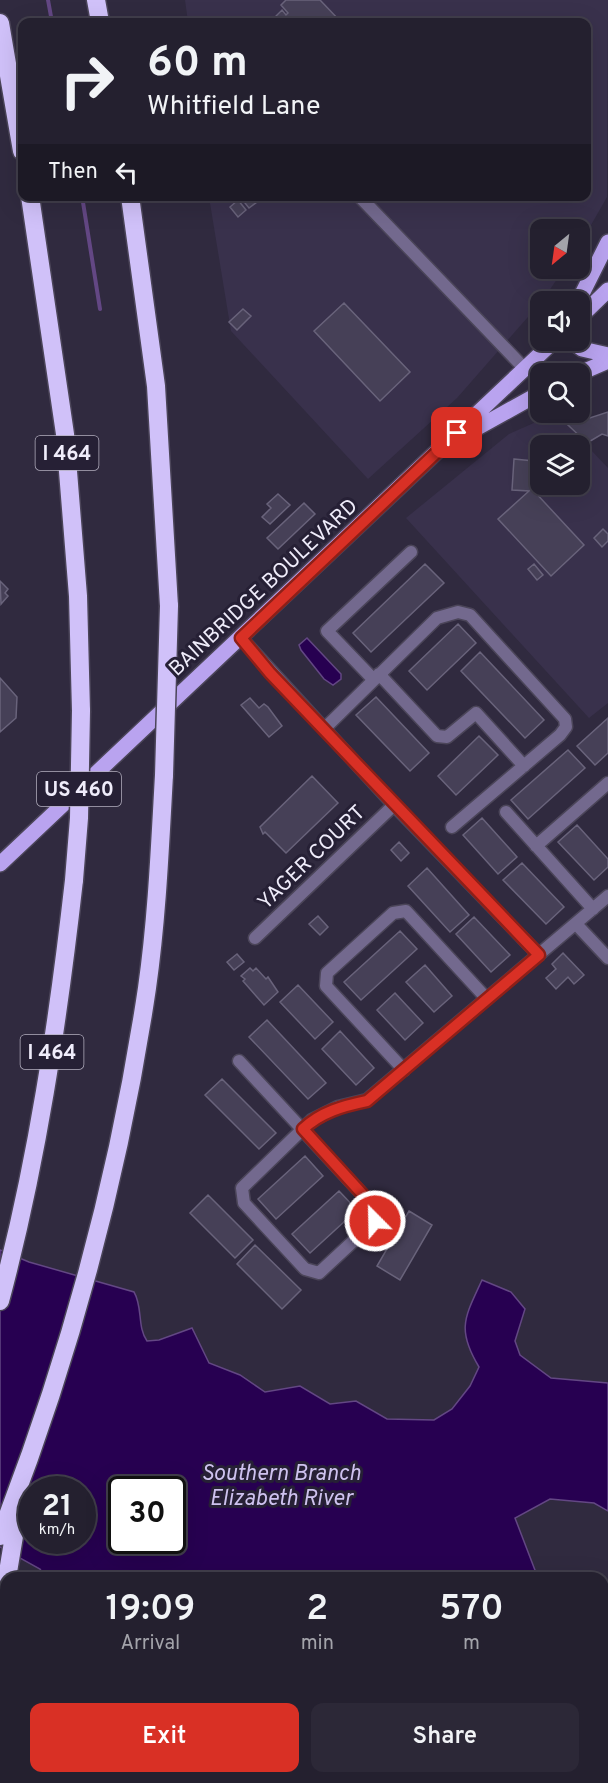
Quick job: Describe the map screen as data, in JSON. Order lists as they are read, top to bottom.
{
  "streets": {
    "highway": ["I 464"],
    "main road": ["BAINBRIDGE BOULEVARD", "US 460"],
    "street": ["YAGER COURT"]
  },
  "crossings": [
    ["BAINBRIDGE BOULEVARD", "US 460"]
  ],
  "water": ["Southern Branch Elizabeth River"],
  "north": "bottom left",
  "page": {
    "turn": ["60 m", "Whitfield Lane"],
    "then": "Then",
    "speed": "21 km/h",
    "limit": "30",
    "eta": [
      "19:09",
      "Arrival",
      "2",
      "min",
      "570",
      "m"
    ],
    "buttons": ["Exit", "Share"]
  }
}
